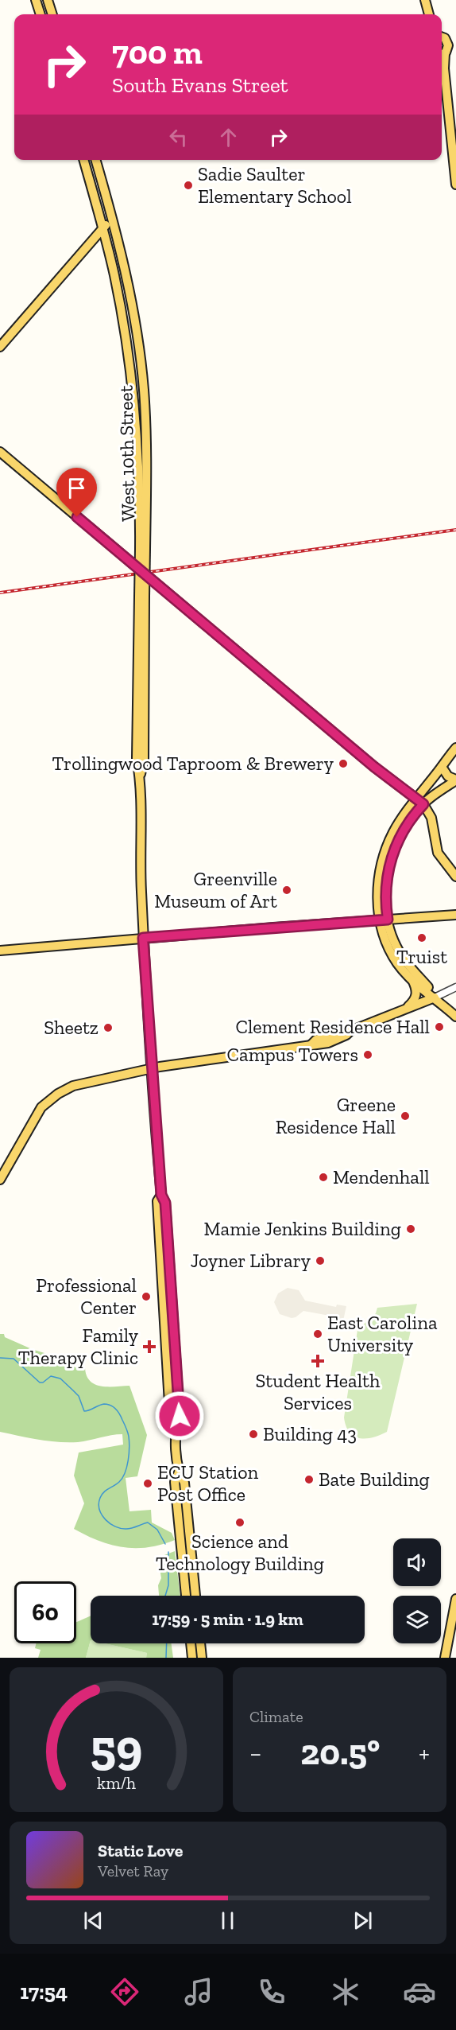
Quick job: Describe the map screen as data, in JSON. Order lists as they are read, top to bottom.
{
  "streets": {
    "main road": ["West 10th Street"]
  },
  "places": {
    "other": [
      "Sadie Saulter Elementary School",
      "Trollingwood Taproom & Brewery",
      "Greenville Museum of Art",
      "Truist",
      "Clement Residence Hall",
      "Sheetz",
      "Campus Towers",
      "Greene Residence Hall",
      "Mendenhall",
      "Mamie Jenkins Building",
      "Joyner Library",
      "Professional Center",
      "East Carolina University",
      "Building 43",
      "Bate Building",
      "ECU Station Post Office",
      "Science and Technology Building"
    ],
    "health": ["Family Therapy Clinic", "Student Health Services"]
  },
  "page": {
    "turn": ["700 m", "South Evans Street"],
    "limit": "60",
    "trip": "17:59 · 5 min · 1.9 km",
    "tile": "Climate",
    "heat": ["−", "20.5°", "+"],
    "song": ["Static Love", "Velvet Ray"],
    "tabs": "17:54",
    "gauge": ["59", "km/h"]
  }
}
